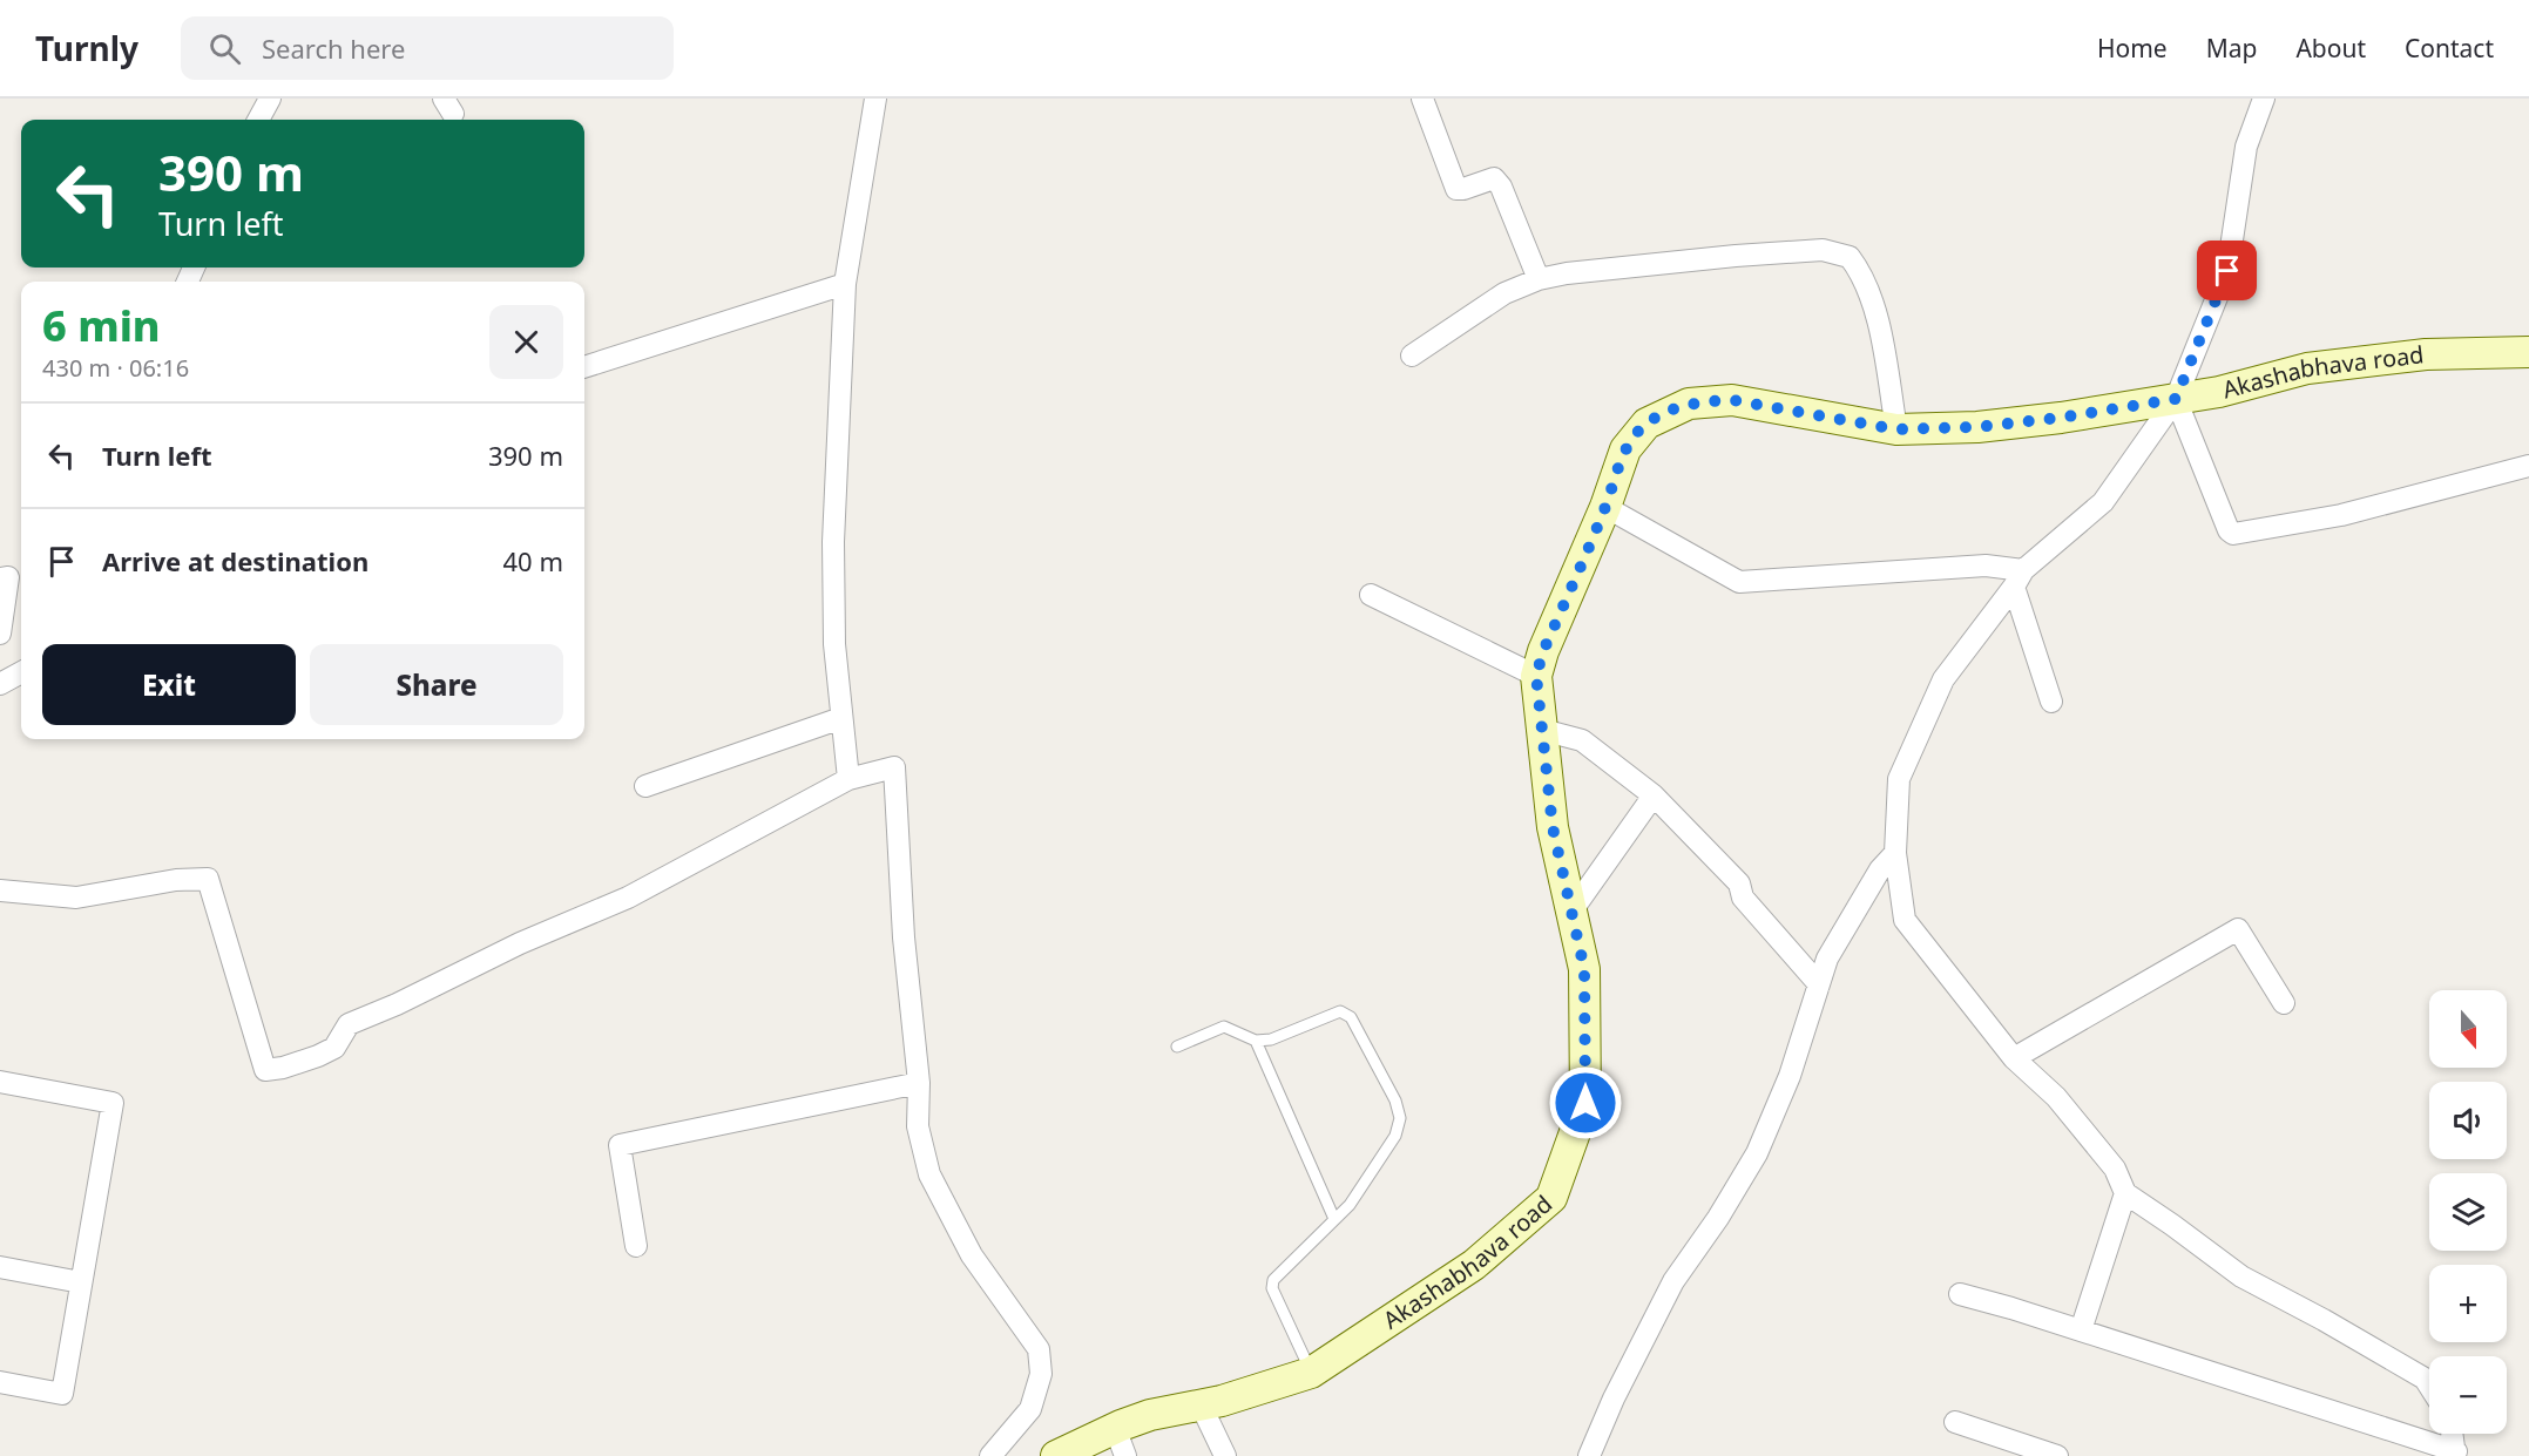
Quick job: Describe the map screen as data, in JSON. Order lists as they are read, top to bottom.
{
  "streets": {
    "street": ["Akashabhava road"]
  },
  "north": "bottom",
  "page": {
    "header": "Turnly",
    "search": "Search here",
    "nav": [
      "Home",
      "Map",
      "About",
      "Contact"
    ],
    "turn": ["390 m", "Turn left"],
    "heading": ["6 min", "430 m · 06:16"],
    "list": [
      {
        "name": "Turn left",
        "value": "390 m"
      },
      {
        "name": "Arrive at destination",
        "value": "40 m"
      }
    ],
    "buttons": ["Exit", "Share"],
    "map_buttons": ["+", "−"]
  }
}
